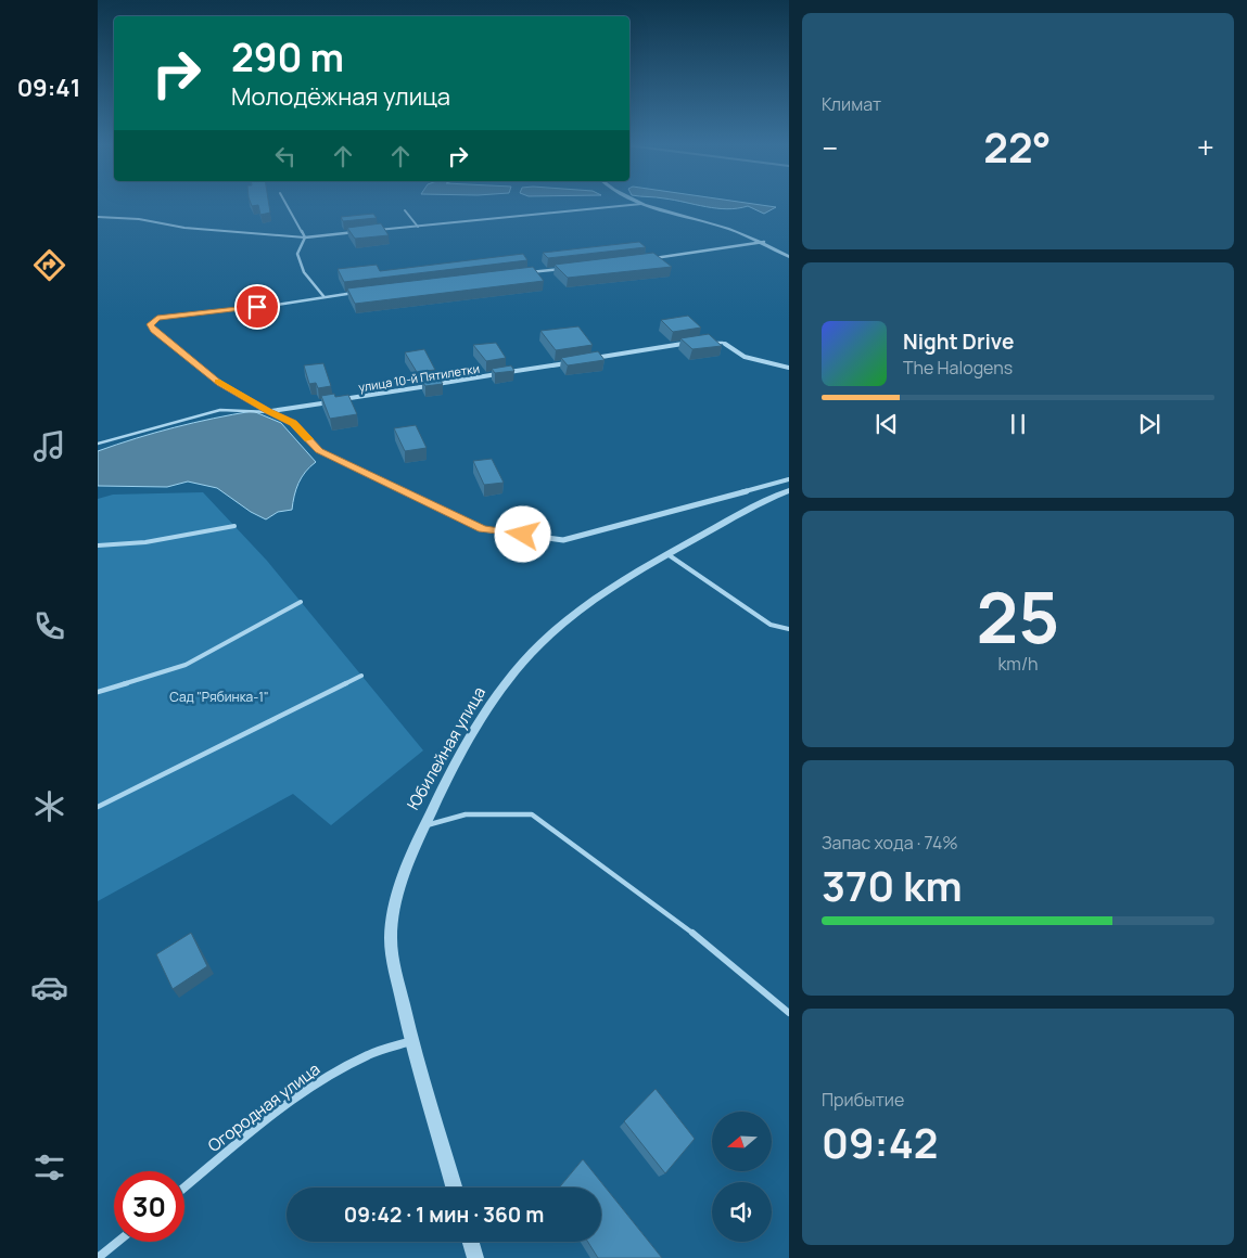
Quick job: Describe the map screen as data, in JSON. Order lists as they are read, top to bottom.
{
  "streets": {
    "street": ["улица 10-й Пятилетки", "Юбилейная улица", "Огородная улица"]
  },
  "crossings": [
    ["Юбилейная улица", "Огородная улица"]
  ],
  "parks": ["Сад \"Рябинка-1\""],
  "north": "left",
  "page": {
    "tabs": "09:41",
    "tile": [
      "Климат",
      ["25", "km/h"],
      ["Запас хода · 74%", "370 km"],
      ["Прибытие", "09:42"]
    ],
    "turn": ["290 m", "Молодёжная улица"],
    "heat": ["−", "22°", "+"],
    "song": ["Night Drive", "The Halogens"],
    "limit": "30",
    "trip": "09:42 · 1 мин · 360 m"
  }
}
